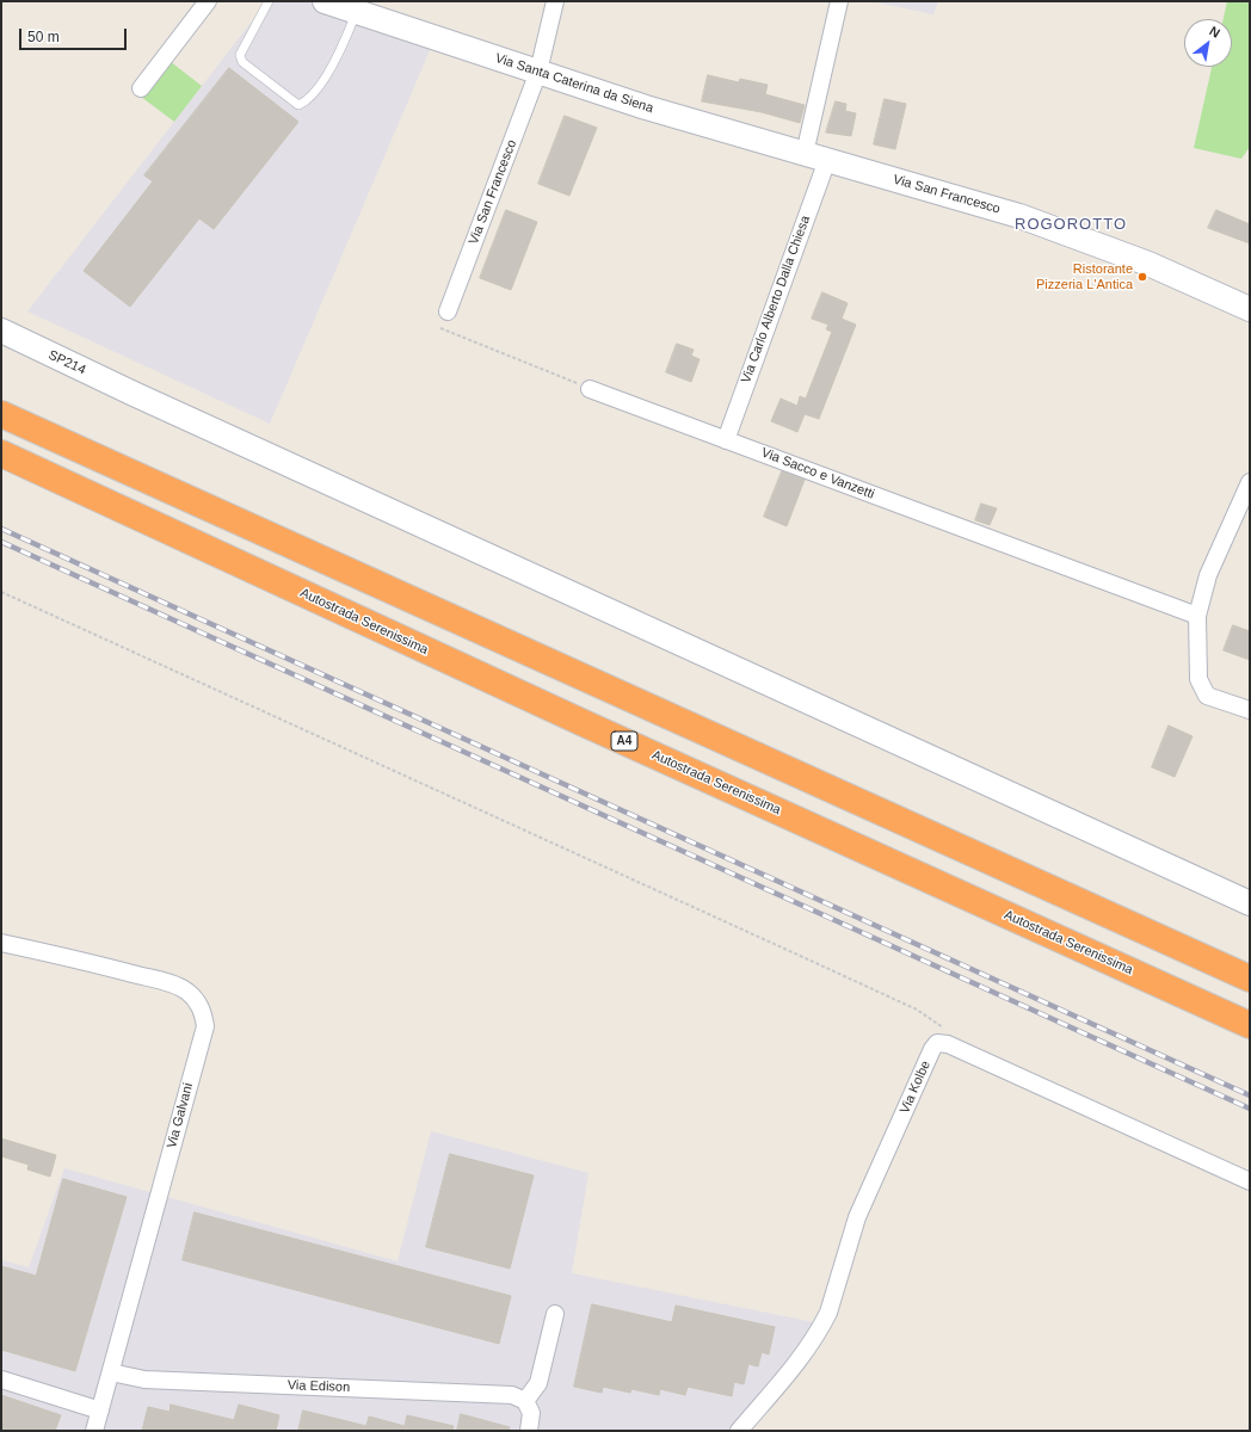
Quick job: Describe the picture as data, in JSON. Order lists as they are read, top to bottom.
{
  "streets": {
    "highway": ["Autostrada Serenissima", "A4"],
    "street": [
      "Via Santa Caterina da Siena",
      "Via San Francesco",
      "Via Carlo Alberto Dalla Chiesa",
      "SP214",
      "Via Sacco e Vanzetti",
      "Via Kolbe",
      "Via Galvani",
      "Via Edison"
    ]
  },
  "crossings": [
    ["Via Santa Caterina da Siena", "Via San Francesco"],
    ["Via Santa Caterina da Siena", "Via Carlo Alberto Dalla Chiesa"],
    ["Via San Francesco", "Via Carlo Alberto Dalla Chiesa"],
    ["Via Carlo Alberto Dalla Chiesa", "Via Sacco e Vanzetti"],
    ["Via Galvani", "Via Edison"]
  ],
  "districts": ["ROGOROTTO"],
  "places": ["Ristorante Pizzeria L'Antica"],
  "scale_bar": "50 m",
  "north": "top right"
}
